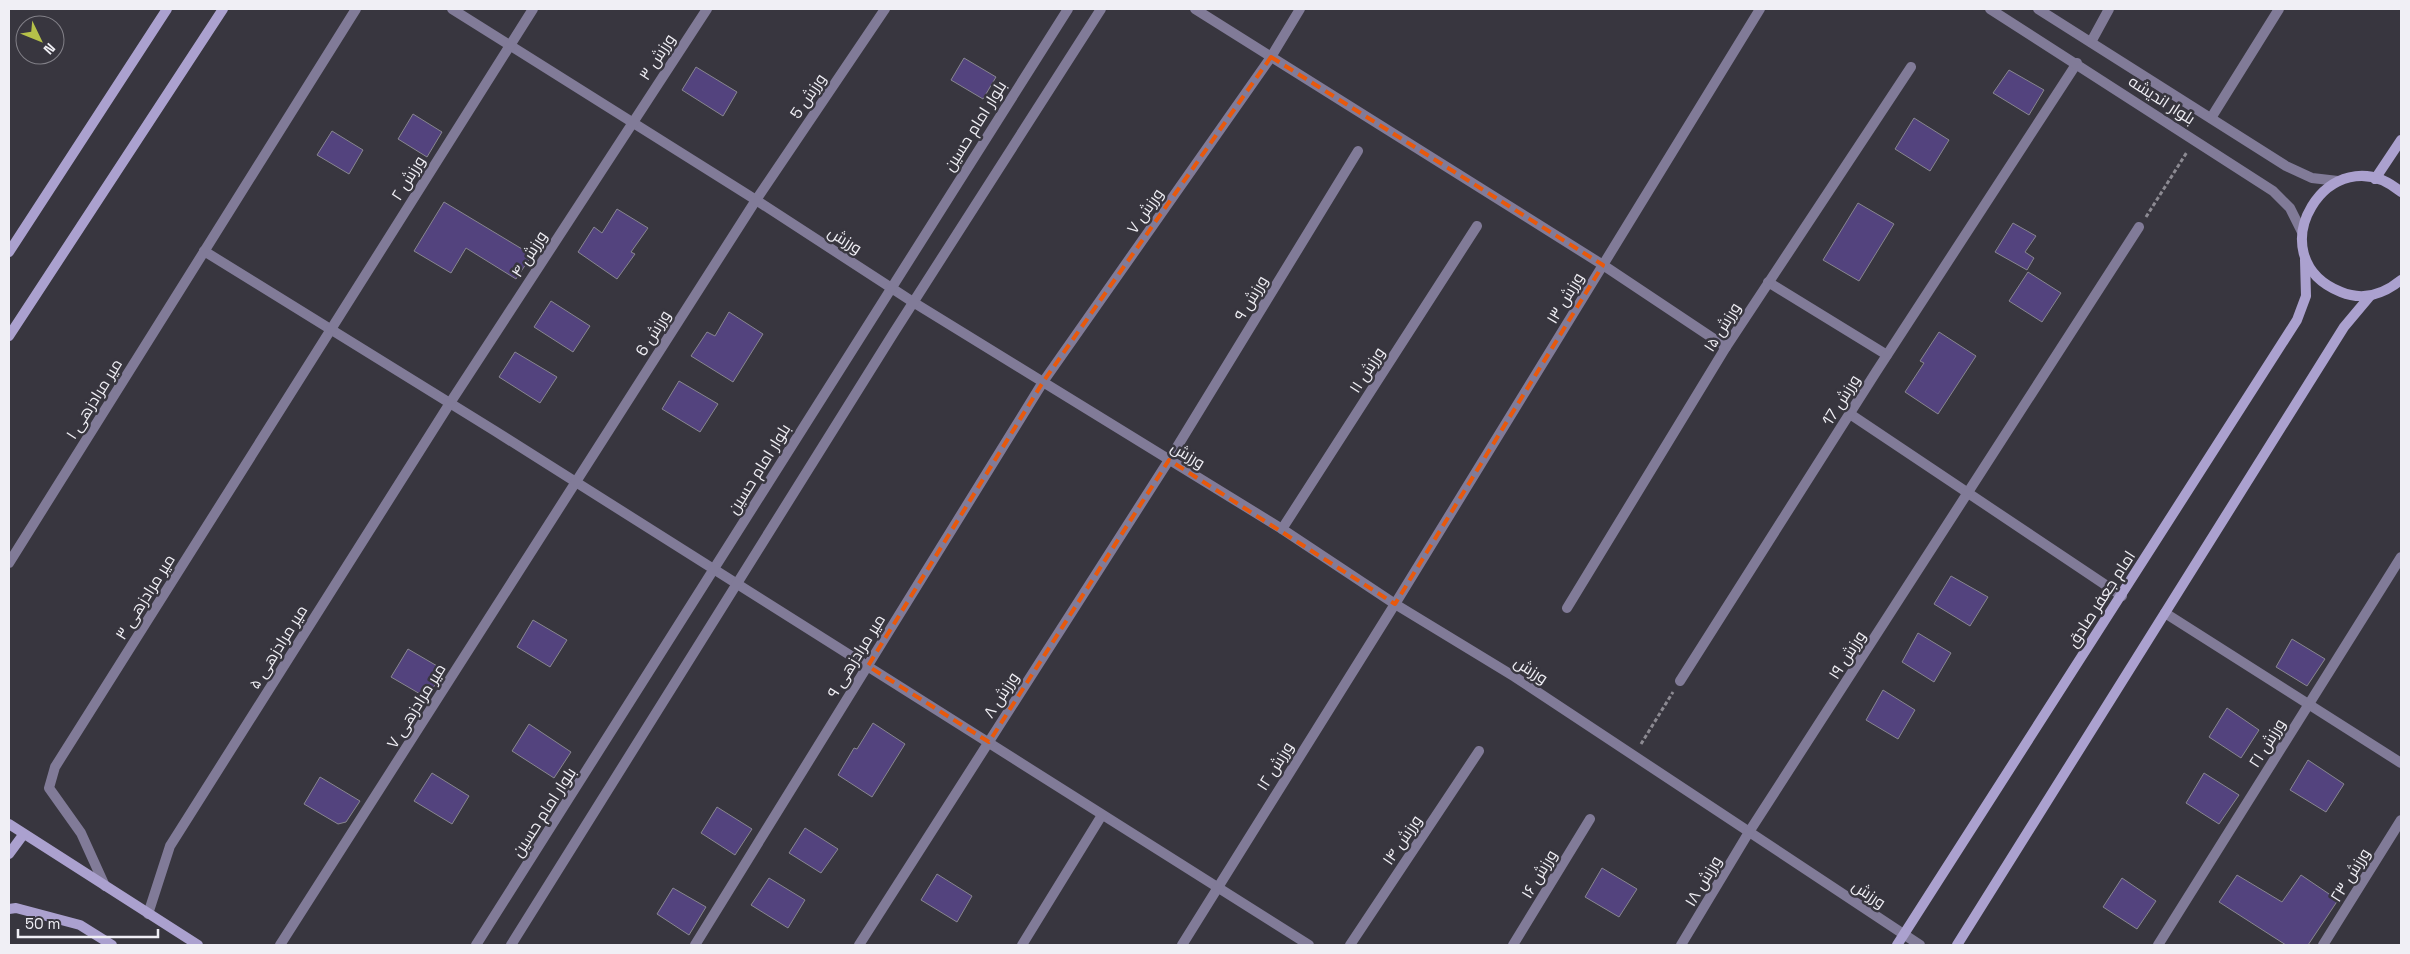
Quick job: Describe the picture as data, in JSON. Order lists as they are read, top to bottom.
{
  "streets": {
    "main road": ["امام جعفر صادق"],
    "street": [
      "ورزش ۳",
      "ورزش 5",
      "بلوار اندیشه",
      "بلوار امام حسین",
      "ورزش ۲",
      "ورزش ۷",
      "ورزش",
      "ورزش ۴",
      "ورزش ۹",
      "ورزش ۱۳",
      "ورزش ۱۵",
      "ورزش 6",
      "ورزش ۱۱",
      "میر مرادزهی ۱",
      "ورزش 17",
      "میر مرادزهی ۳",
      "میر مرادزهی ۵",
      "ورزش ۱۹",
      "میر مرادزهی ۹",
      "ورزش ۸",
      "میر مرادزهی ۷",
      "ورزش ۲۱",
      "ورزش ۱۲",
      "ورزش ۱۴",
      "ورزش ۱۶",
      "ورزش ۲۳",
      "ورزش ۱۸"
    ]
  },
  "crossings": [
    ["ورزش ۳", "ورزش"],
    ["ورزش ۳", "ورزش ۴"],
    ["ورزش 5", "ورزش"],
    ["ورزش 5", "ورزش 6"],
    ["بلوار اندیشه", "ورزش 17"],
    ["بلوار اندیشه", "امام جعفر صادق"],
    ["بلوار امام حسین", "ورزش"],
    ["ورزش ۲", "ورزش"],
    ["ورزش ۲", "میر مرادزهی ۳"],
    ["ورزش ۷", "ورزش"],
    ["ورزش ۷", "میر مرادزهی ۹"],
    ["ورزش", "ورزش ۴"],
    ["ورزش", "ورزش ۹"],
    ["ورزش", "ورزش ۱۳"],
    ["ورزش", "ورزش 6"],
    ["ورزش", "ورزش ۱۱"],
    ["ورزش", "امام جعفر صادق"],
    ["ورزش", "ورزش ۱۹"],
    ["ورزش", "میر مرادزهی ۹"],
    ["ورزش", "ورزش ۸"],
    ["ورزش", "ورزش ۱۲"],
    ["ورزش", "ورزش ۱۸"],
    ["ورزش ۴", "میر مرادزهی ۵"],
    ["ورزش ۹", "ورزش ۸"],
    ["ورزش ۱۳", "ورزش ۱۲"],
    ["ورزش 6", "میر مرادزهی ۷"],
    ["ورزش ۱۹", "ورزش ۱۸"]
  ],
  "scale_bar": "50 m",
  "north": "bottom right"
}
